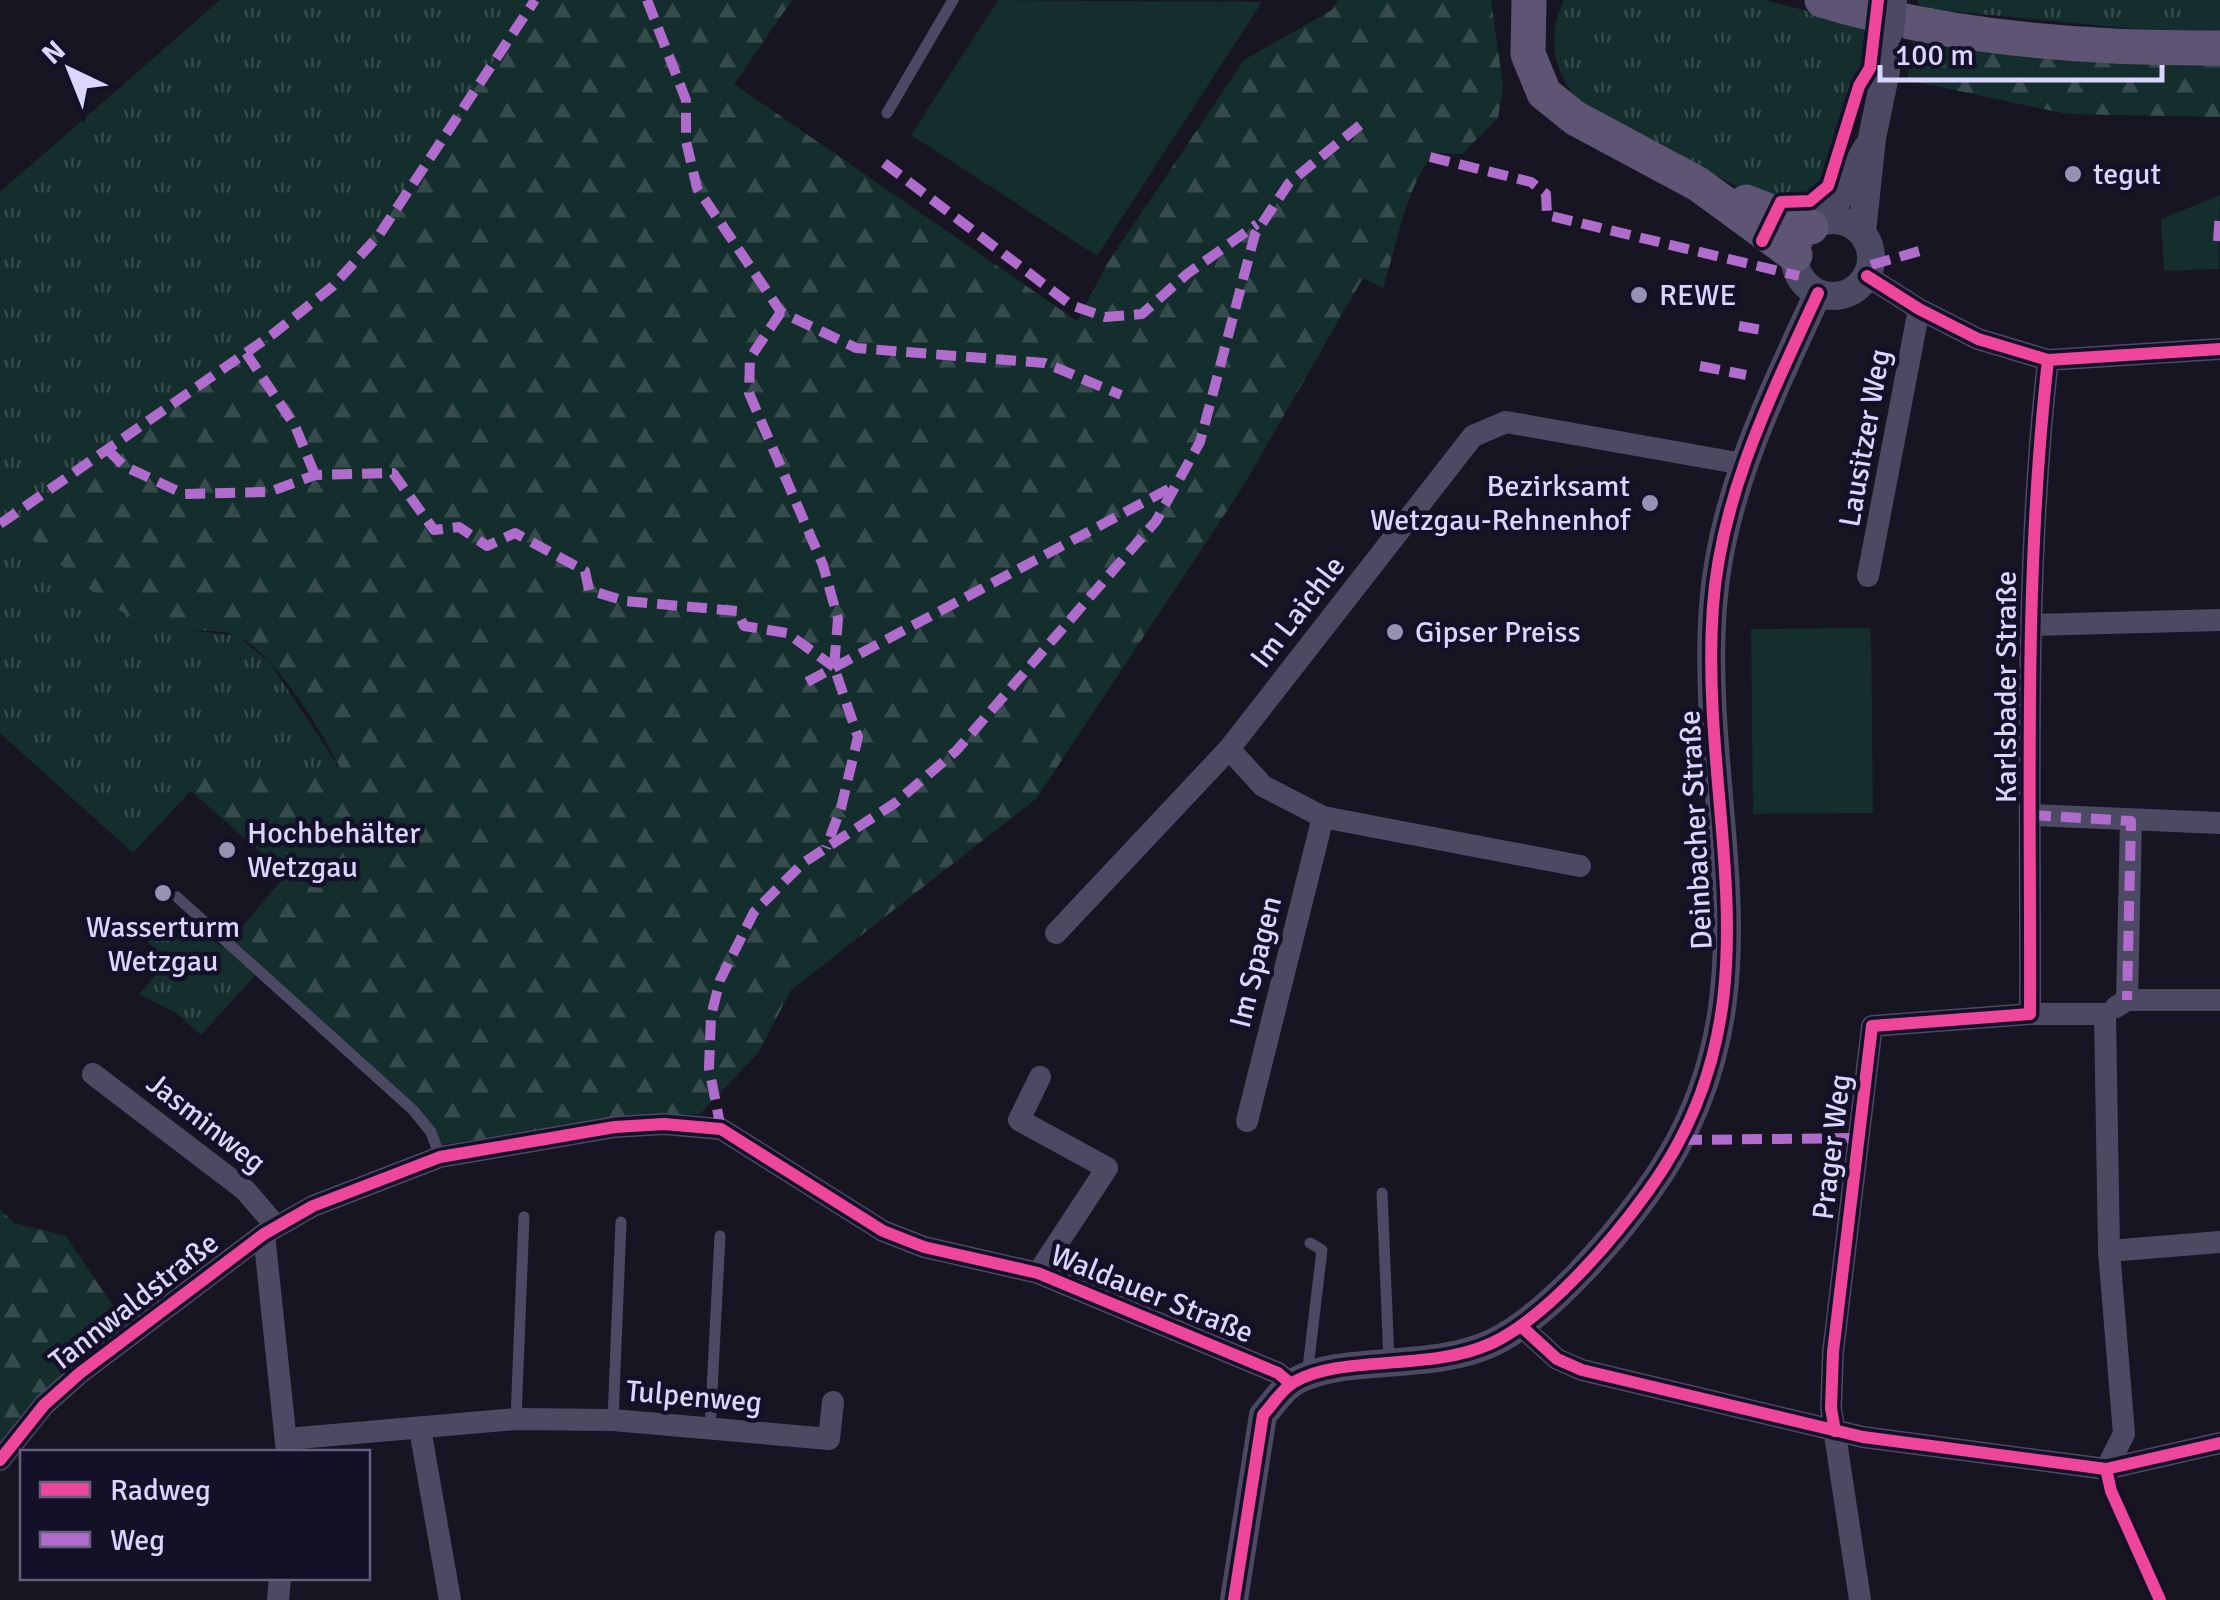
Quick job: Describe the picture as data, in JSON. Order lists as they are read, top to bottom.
{
  "streets": {
    "street": [
      "Lausitzer Weg",
      "Im Laichle",
      "Karlsbader Straße",
      "Deinbacher Straße",
      "Im Spagen",
      "Jasminweg",
      "Prager Weg",
      "Waldauer Straße",
      "Tannwaldstraße",
      "Tulpenweg"
    ]
  },
  "crossings": [
    ["Im Laichle", "Deinbacher Straße"],
    ["Karlsbader Straße", "Prager Weg"],
    ["Deinbacher Straße", "Waldauer Straße"],
    ["Jasminweg", "Waldauer Straße"],
    ["Jasminweg", "Tannwaldstraße"],
    ["Waldauer Straße", "Tannwaldstraße"]
  ],
  "places": [
    "tegut",
    "REWE",
    "Bezirksamt Wetzgau-Rehnenhof",
    "Gipser Preiss",
    "Hochbehälter Wetzgau",
    "Wasserturm Wetzgau"
  ],
  "legend": ["Radweg", "Weg"],
  "scale_bar": "100 m",
  "north": "top left"
}
